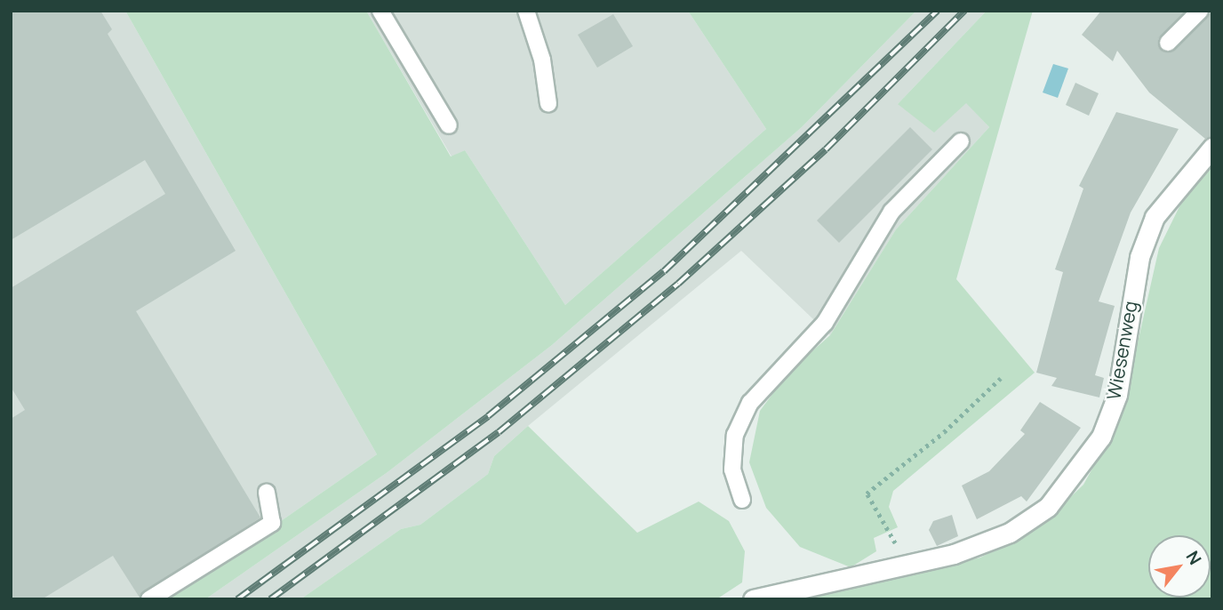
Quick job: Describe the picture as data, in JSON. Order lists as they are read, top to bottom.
{
  "streets": {
    "street": ["Wiesenweg"]
  },
  "north": "top right"
}
